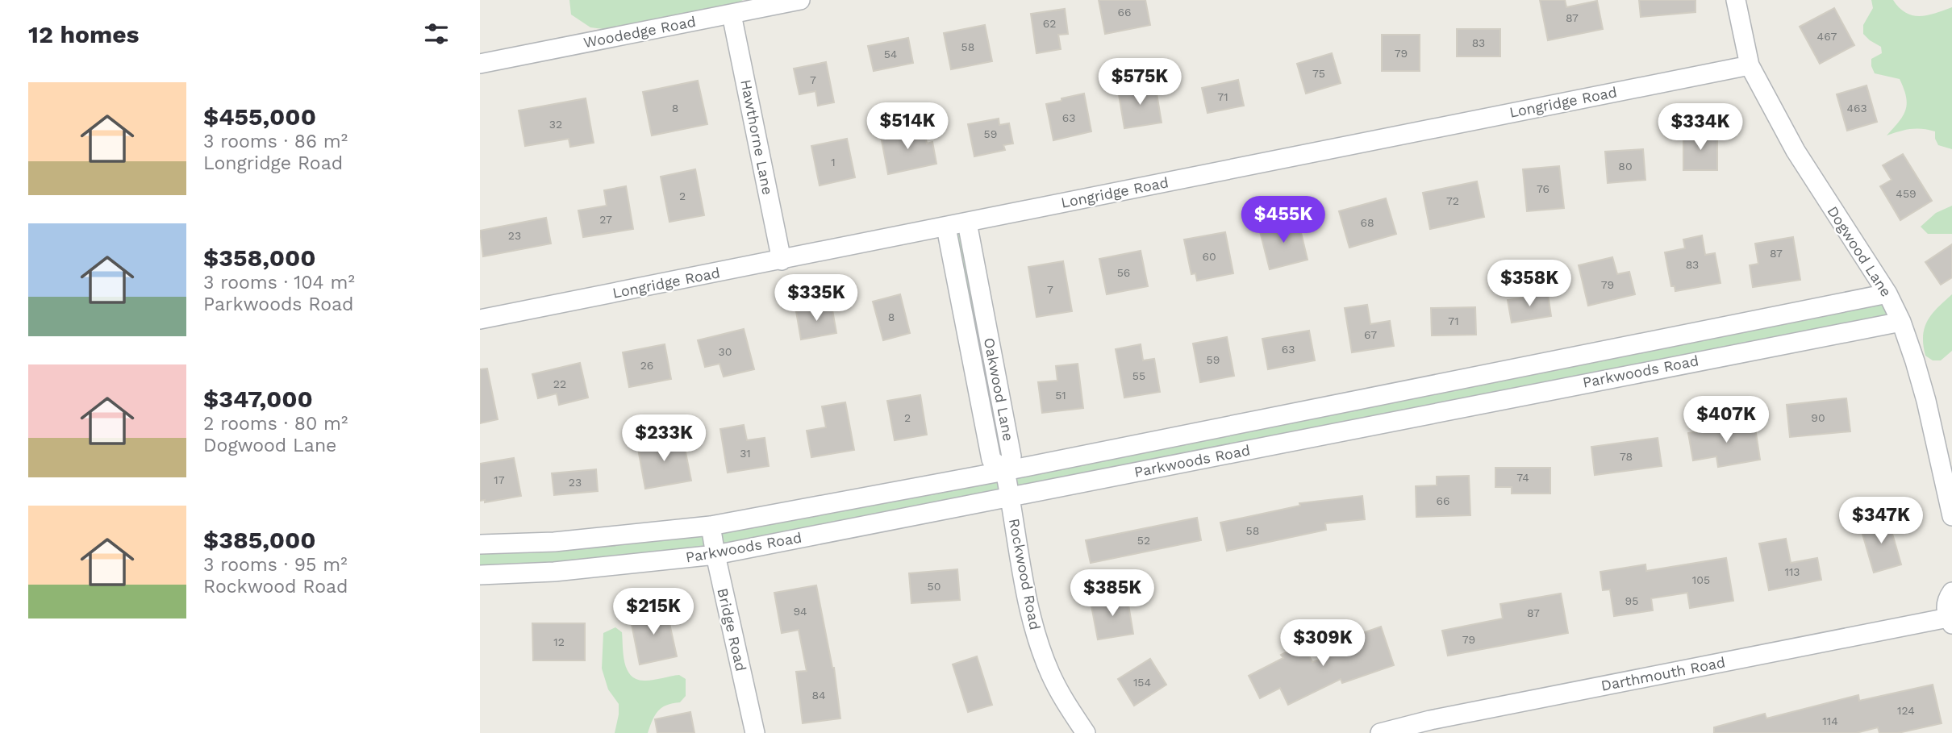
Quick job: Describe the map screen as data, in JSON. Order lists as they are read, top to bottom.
{
  "streets": {
    "street": [
      "Woodedge Road",
      "Longridge Road",
      "Hawthorne Lane",
      "Dogwood Lane",
      "Parkwoods Road",
      "Oakwood Lane",
      "Rockwood Road",
      "Bridge Road",
      "Darthmouth Road"
    ]
  },
  "crossings": [
    ["Woodedge Road", "Hawthorne Lane"],
    ["Longridge Road", "Hawthorne Lane"],
    ["Longridge Road", "Dogwood Lane"],
    ["Longridge Road", "Oakwood Lane"],
    ["Dogwood Lane", "Parkwoods Road"],
    ["Parkwoods Road", "Oakwood Lane"],
    ["Parkwoods Road", "Rockwood Road"],
    ["Parkwoods Road", "Bridge Road"],
    ["Oakwood Lane", "Rockwood Road"]
  ],
  "house_numbers": [
    "66",
    "87",
    "62",
    "467",
    "83",
    "58",
    "79",
    "54",
    "75",
    "7",
    "71",
    "8",
    "463",
    "63",
    "32",
    "59",
    "1",
    "80",
    "76",
    "459",
    "2",
    "72",
    "27",
    "68",
    "23",
    "87",
    "60",
    "83",
    "56",
    "79",
    "7",
    "8",
    "71",
    "67",
    "63",
    "30",
    "59",
    "26",
    "55",
    "22",
    "51",
    "2",
    "90",
    "31",
    "78",
    "74",
    "17",
    "23",
    "66",
    "58",
    "52",
    "113",
    "105",
    "50",
    "95",
    "94",
    "87",
    "79",
    "12",
    "154",
    "84",
    "124",
    "114"
  ],
  "page": {
    "heading": "12 homes",
    "price": [
      "$575K",
      "$514K",
      "$334K",
      "$455K",
      "$358K",
      "$335K",
      "$407K",
      "$233K",
      "$347K",
      "$385K",
      "$215K",
      "$309K"
    ],
    "list": [
      {
        "name": "$455,000",
        "note": "3 rooms · 86 m² · Longridge Road"
      },
      {
        "name": "$358,000",
        "note": "3 rooms · 104 m² · Parkwoods Road"
      },
      {
        "name": "$347,000",
        "note": "2 rooms · 80 m² · Dogwood Lane"
      },
      {
        "name": "$385,000",
        "note": "3 rooms · 95 m² · Rockwood Road"
      }
    ]
  }
}
